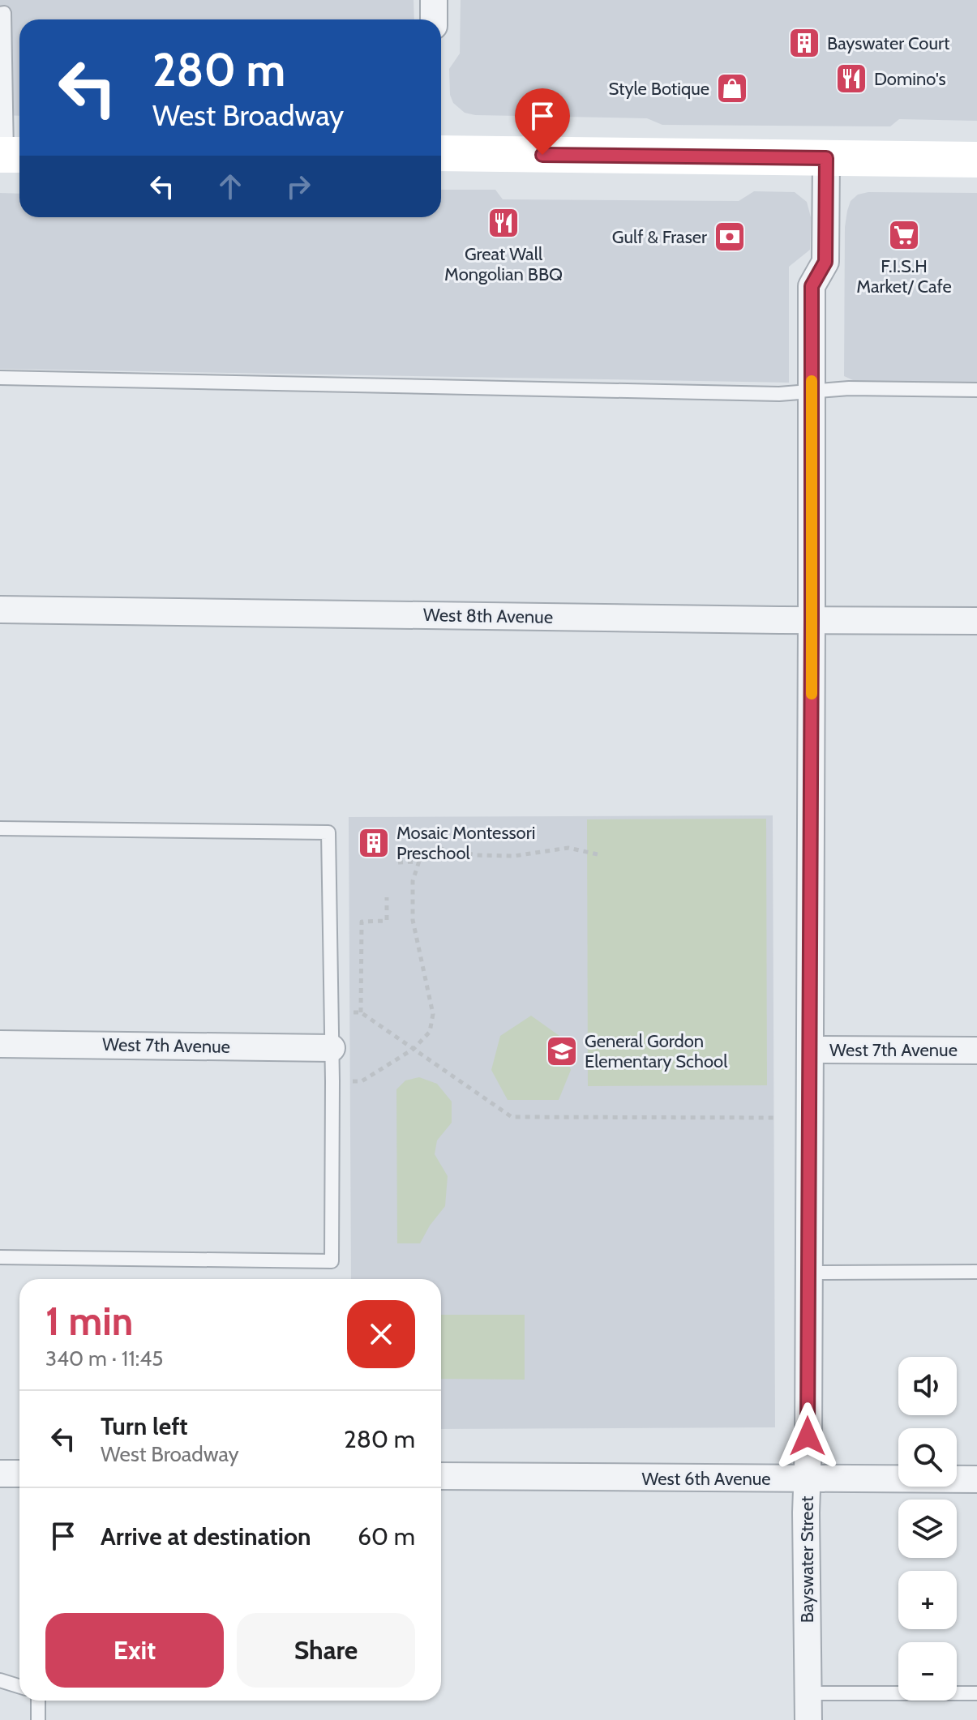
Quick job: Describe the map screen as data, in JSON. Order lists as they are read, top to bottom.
{
  "streets": {
    "street": [
      "West 8th Avenue",
      "West 7th Avenue",
      "West 6th Avenue",
      "Bayswater Street"
    ]
  },
  "crossings": [
    ["West 8th Avenue", "Bayswater Street"],
    ["West 7th Avenue", "Bayswater Street"],
    ["West 6th Avenue", "Bayswater Street"]
  ],
  "places": {
    "building": ["Bayswater Court", "Mosaic Montessori Preschool"],
    "restaurant": ["Domino's", "Great Wall Mongolian BBQ"],
    "shop": ["Style Botique"],
    "supermarket": ["F.I.S.H Market/ Cafe"],
    "bank": ["Gulf & Fraser"],
    "school or university": ["General Gordon Elementary School"]
  },
  "page": {
    "turn": ["280 m", "West Broadway"],
    "heading": ["1 min", "340 m · 11:45"],
    "map_buttons": ["+", "−"],
    "list": [
      {
        "name": "Turn left",
        "note": "West Broadway",
        "value": "280 m"
      },
      {
        "name": "Arrive at destination",
        "value": "60 m"
      }
    ],
    "buttons": ["Exit", "Share"]
  }
}
